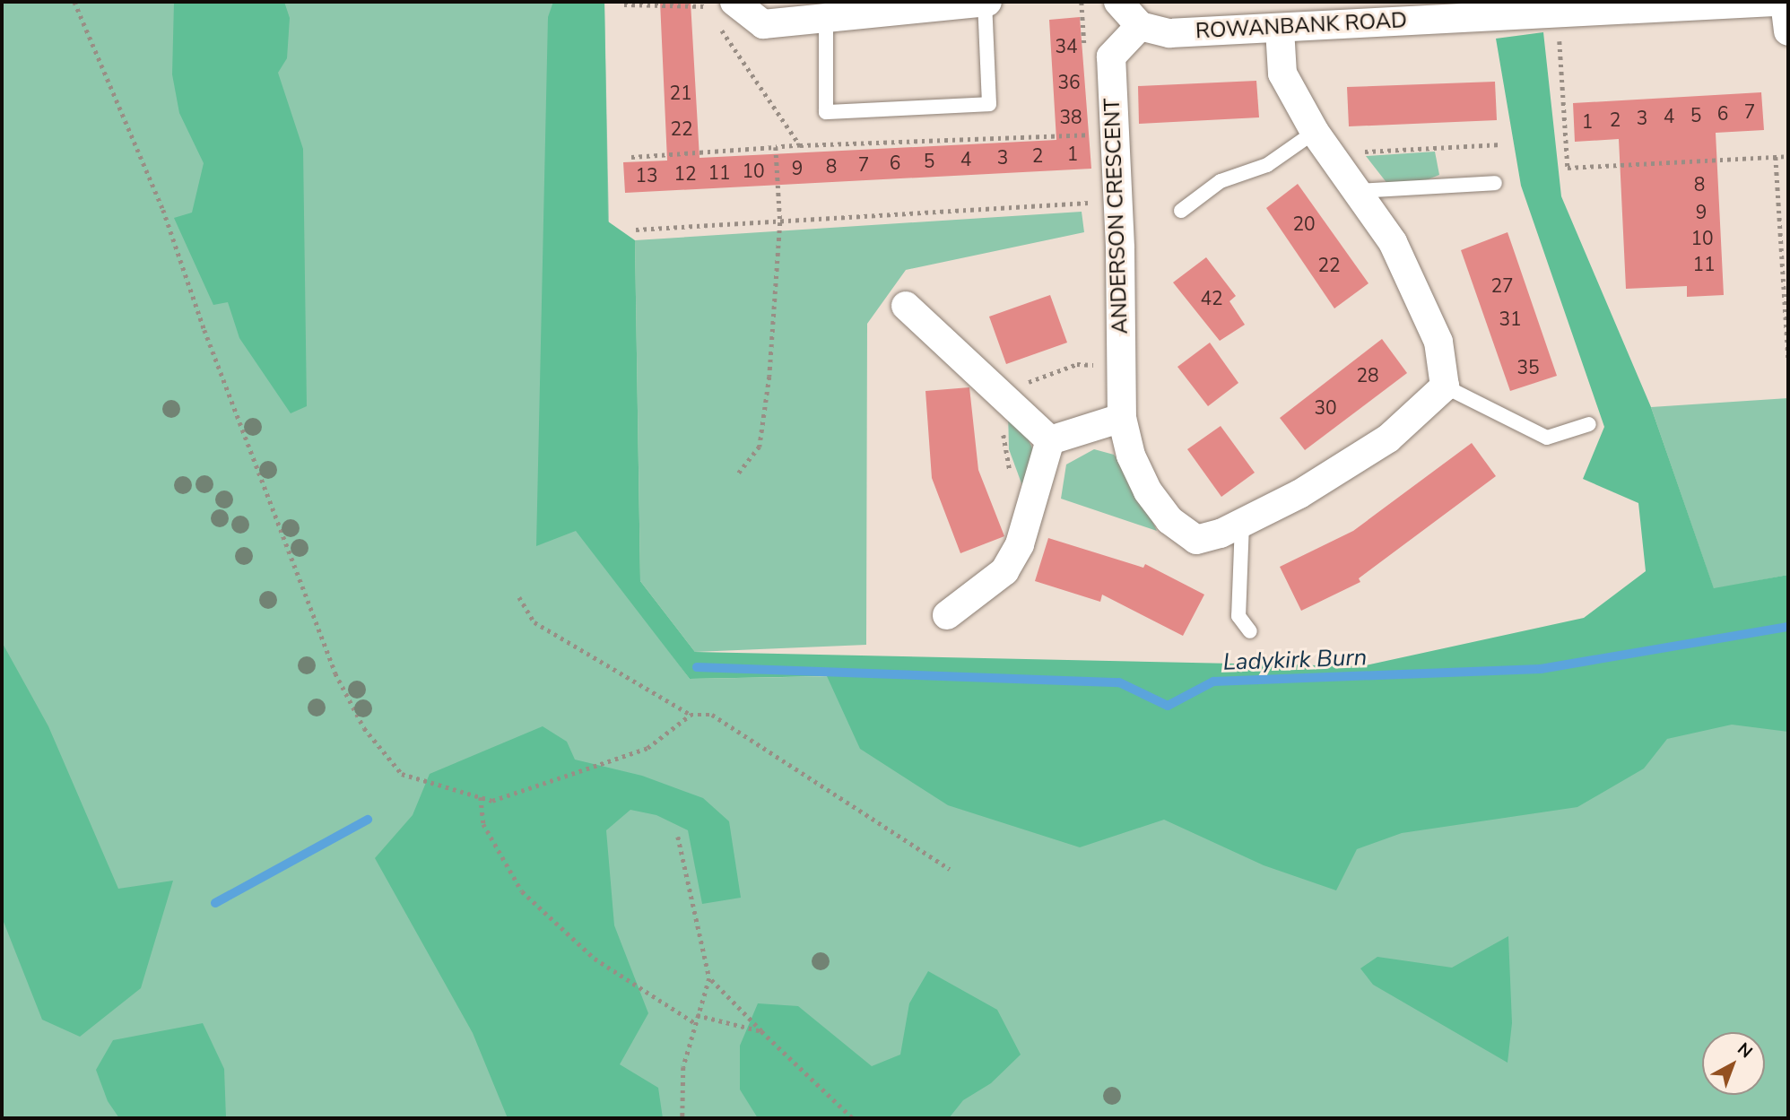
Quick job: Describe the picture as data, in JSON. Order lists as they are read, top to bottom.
{
  "streets": {
    "street": ["ROWANBANK ROAD", "ANDERSON CRESCENT"]
  },
  "crossings": [
    ["ROWANBANK ROAD", "ANDERSON CRESCENT"]
  ],
  "water": ["Ladykirk Burn"],
  "house_numbers": [
    "34",
    "36",
    "21",
    "7",
    "6",
    "5",
    "4",
    "38",
    "3",
    "2",
    "1",
    "22",
    "1",
    "2",
    "3",
    "4",
    "5",
    "6",
    "7",
    "8",
    "9",
    "10",
    "11",
    "12",
    "13",
    "8",
    "9",
    "20",
    "10",
    "11",
    "22",
    "27",
    "42",
    "31",
    "35",
    "28",
    "30"
  ],
  "north": "top right"
}
